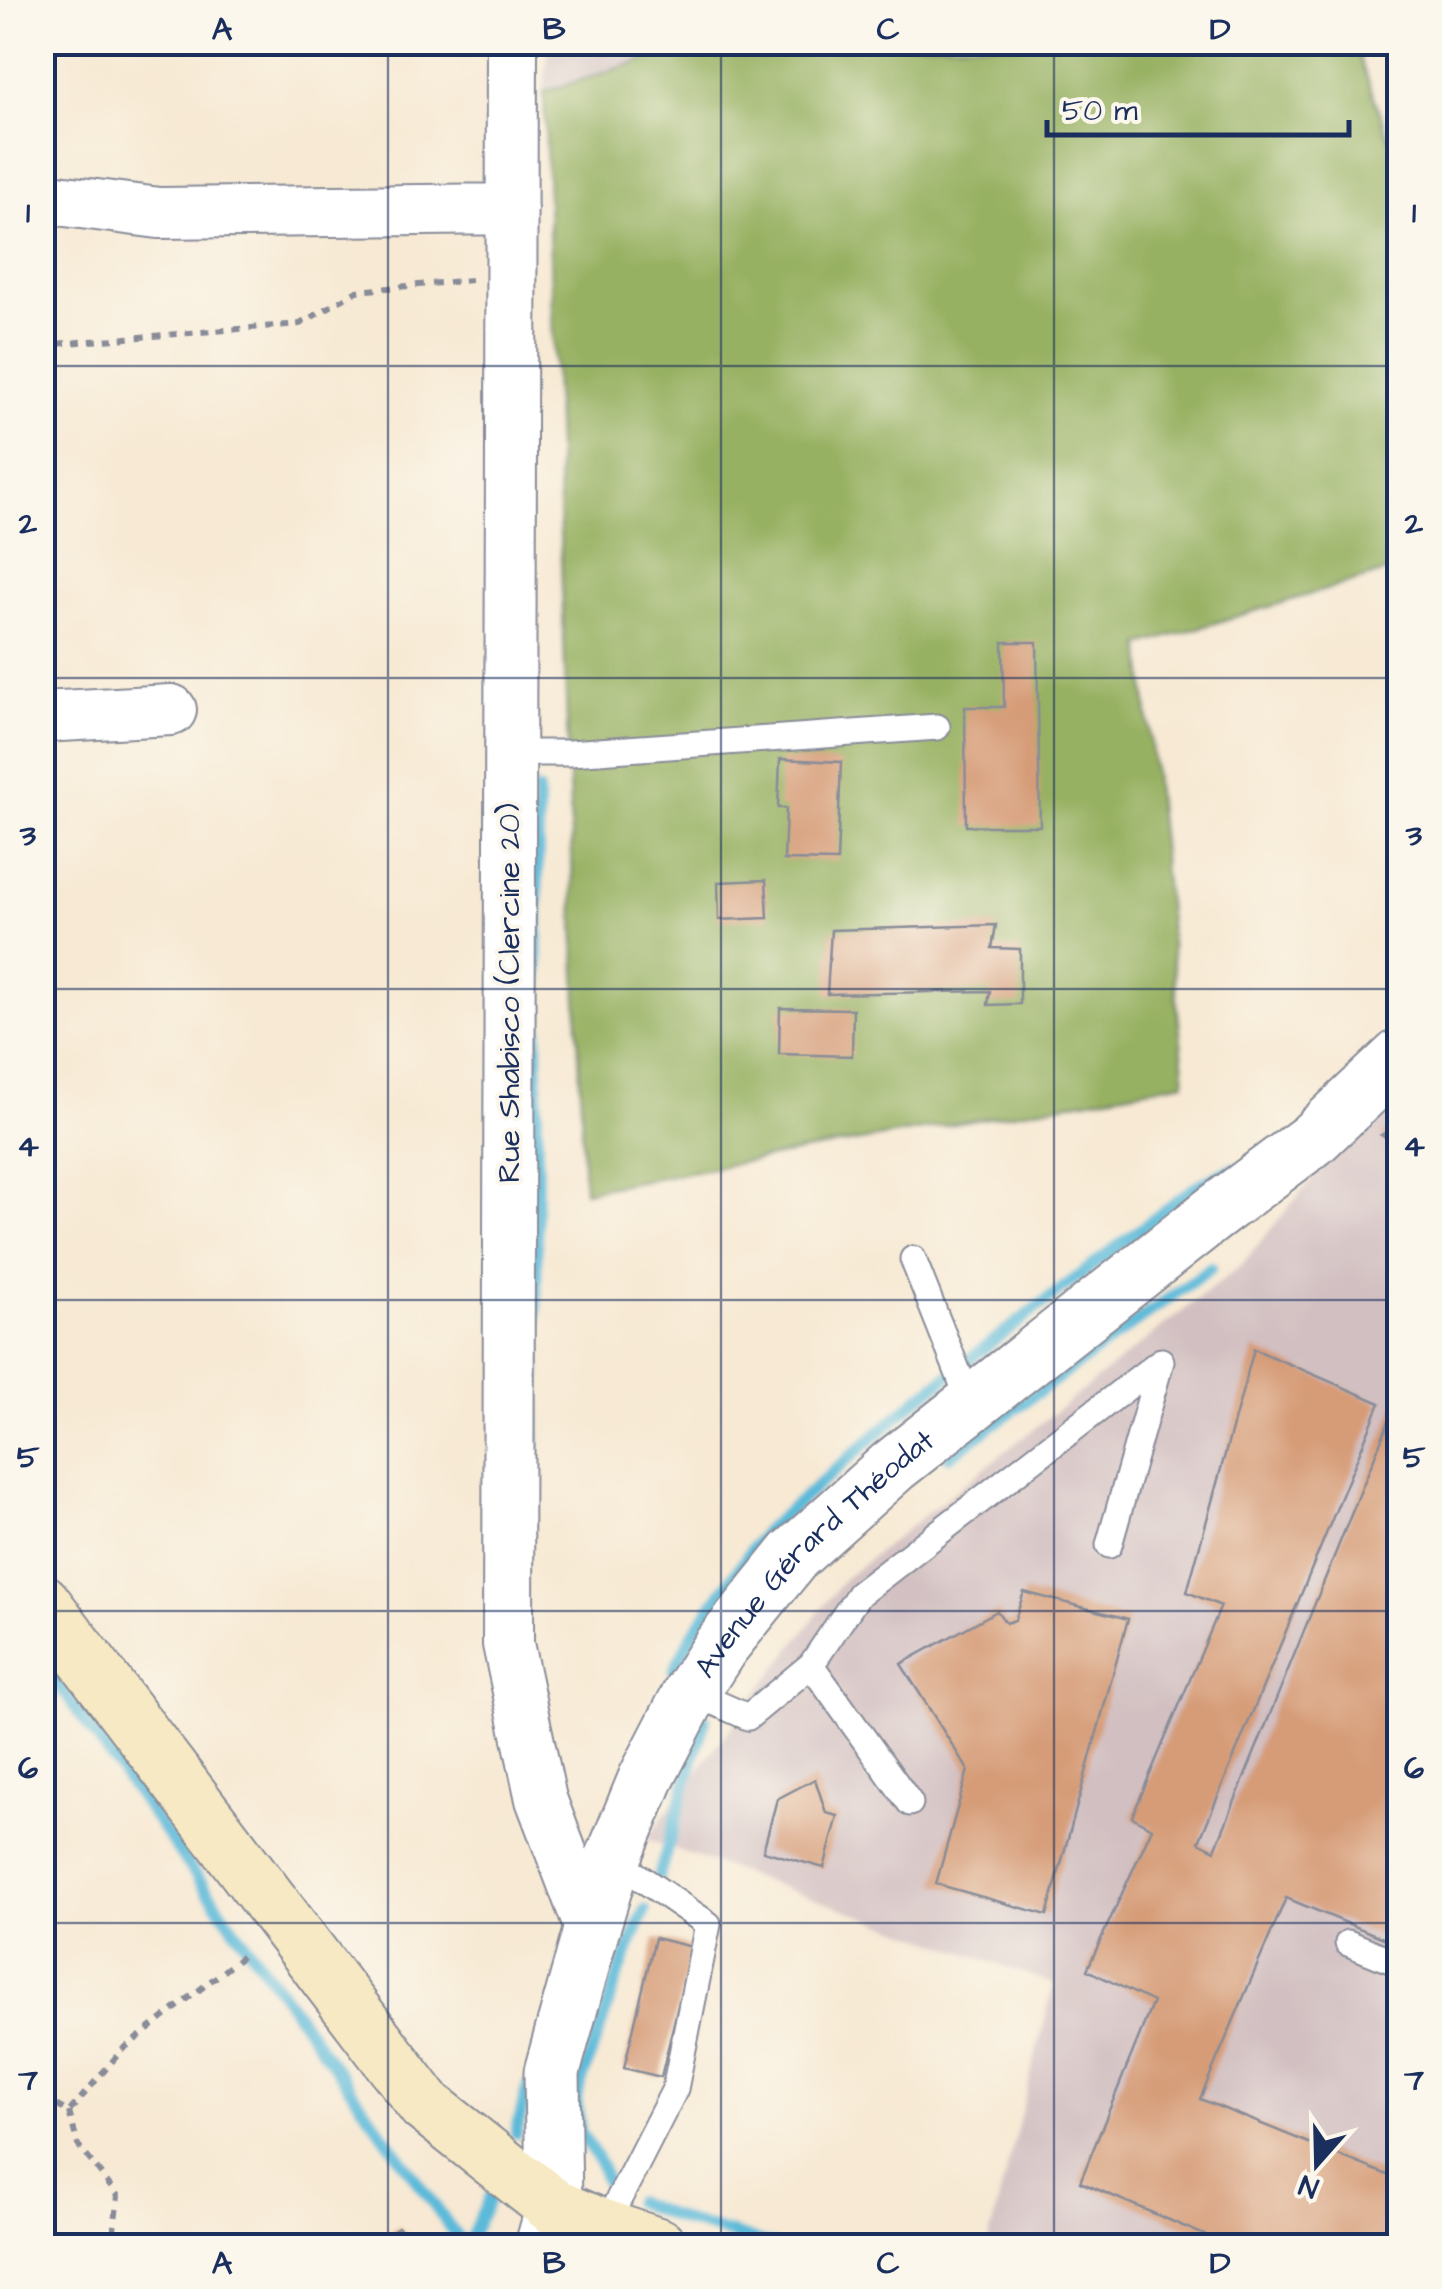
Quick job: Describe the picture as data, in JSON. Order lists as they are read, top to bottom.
{
  "streets": {
    "street": ["Rue Shabisco (Clercine 20)", "Avenue Gérard Théodat"]
  },
  "crossings": [
    ["Rue Shabisco (Clercine 20)", "Avenue Gérard Théodat"]
  ],
  "scale_bar": "50 m",
  "north": "bottom",
  "grid": {
    "columns": [
      "A",
      "B",
      "C",
      "D"
    ],
    "rows": [
      "1",
      "2",
      "3",
      "4",
      "5",
      "6",
      "7"
    ]
  }
}
